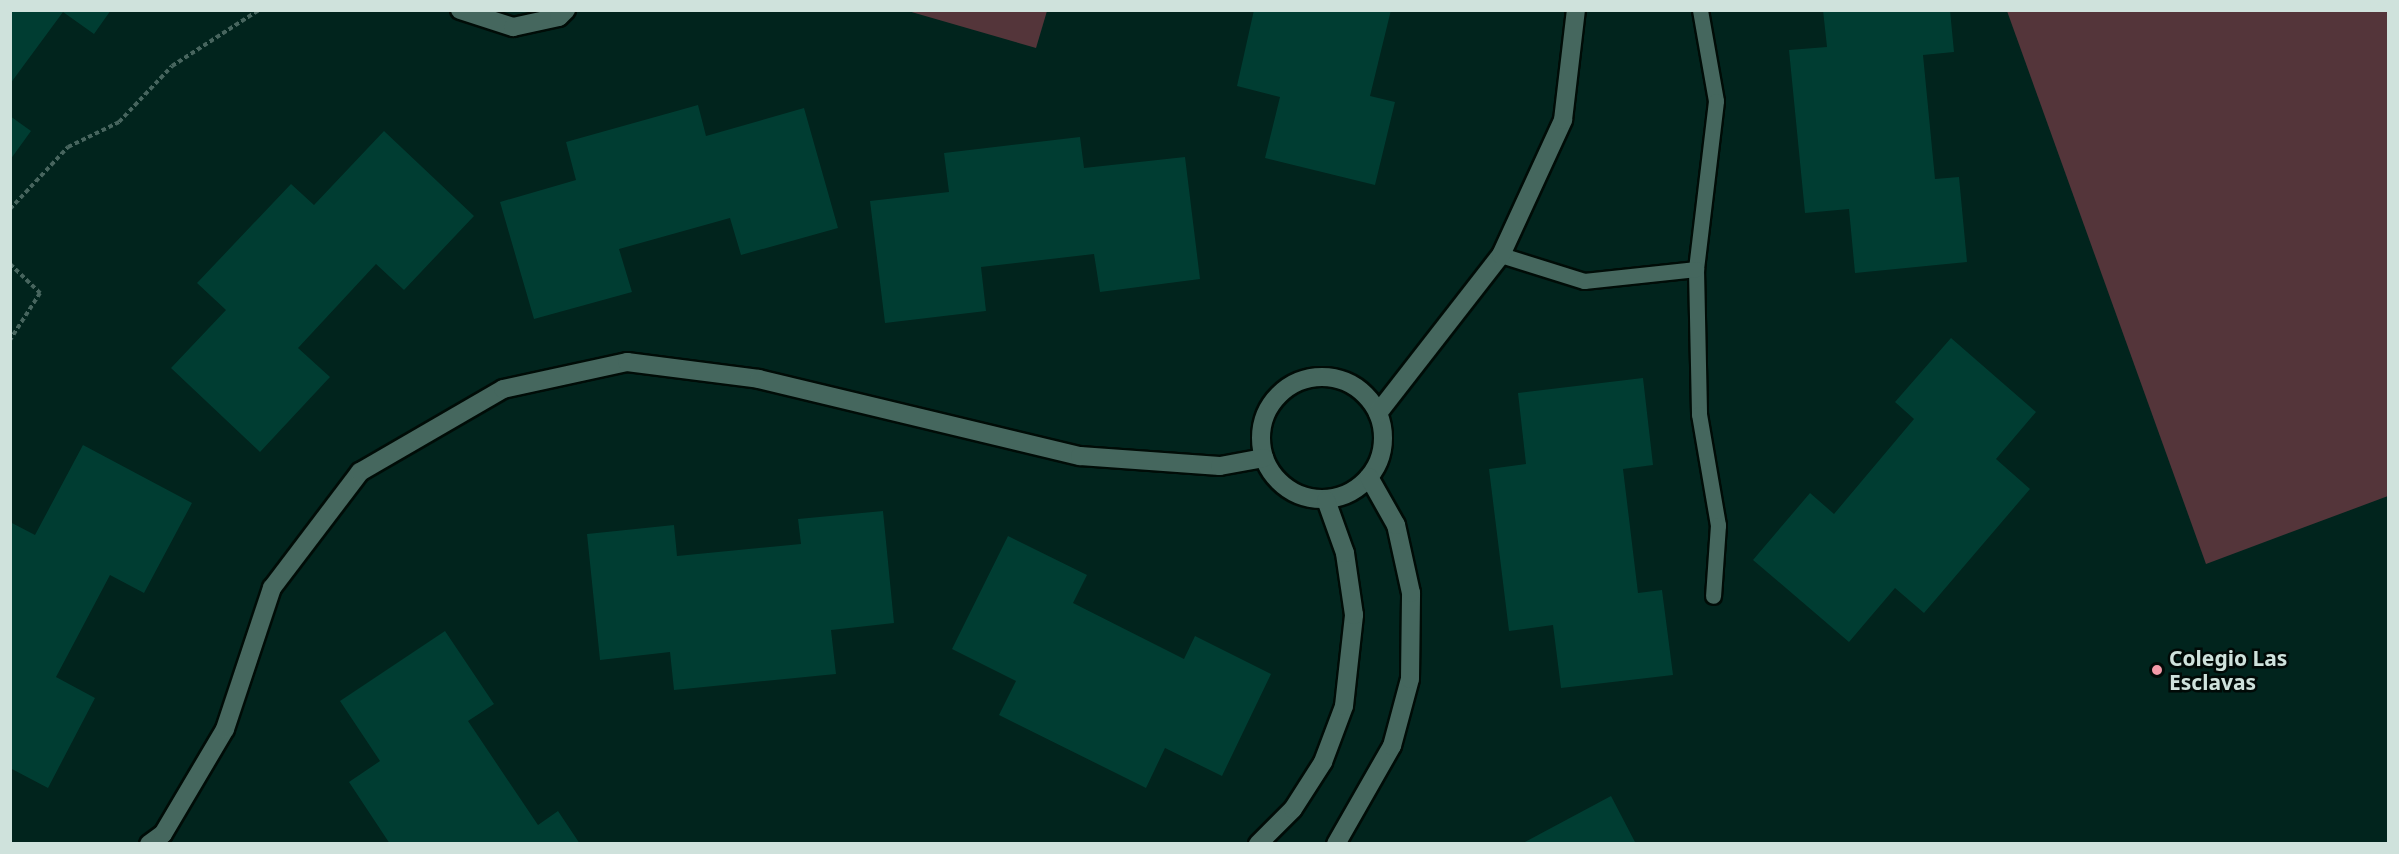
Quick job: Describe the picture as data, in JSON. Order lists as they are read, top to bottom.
{
  "places": ["Colegio Las Esclavas"]
}
